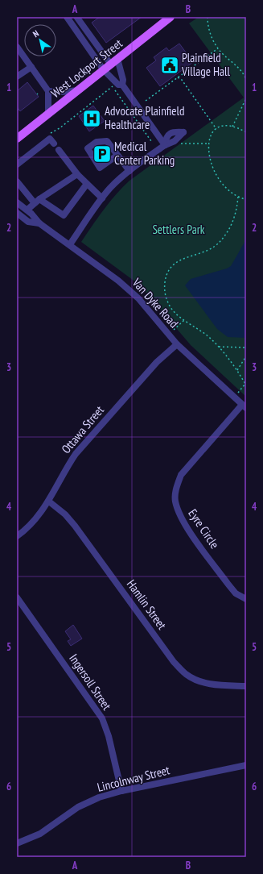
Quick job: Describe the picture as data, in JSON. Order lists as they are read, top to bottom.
{
  "streets": {
    "main road": ["West Lockport Street"],
    "street": [
      "Van Dyke Road",
      "Ottawa Street",
      "Eyre Circle",
      "Hamlin Street",
      "Ingersoll Street",
      "Lincolnway Street"
    ]
  },
  "crossings": [
    ["Van Dyke Road", "Ottawa Street"],
    ["Van Dyke Road", "Eyre Circle"],
    ["Ottawa Street", "Hamlin Street"],
    ["Ingersoll Street", "Lincolnway Street"]
  ],
  "parks": ["Settlers Park"],
  "places": {
    "public building": ["Plainfield Village Hall"],
    "hospital": ["Advocate Plainfield Healthcare"],
    "parking": ["Medical Center Parking"]
  },
  "north": "top left",
  "grid": {
    "columns": ["A", "B"],
    "rows": [
      "1",
      "2",
      "3",
      "4",
      "5",
      "6"
    ]
  }
}
